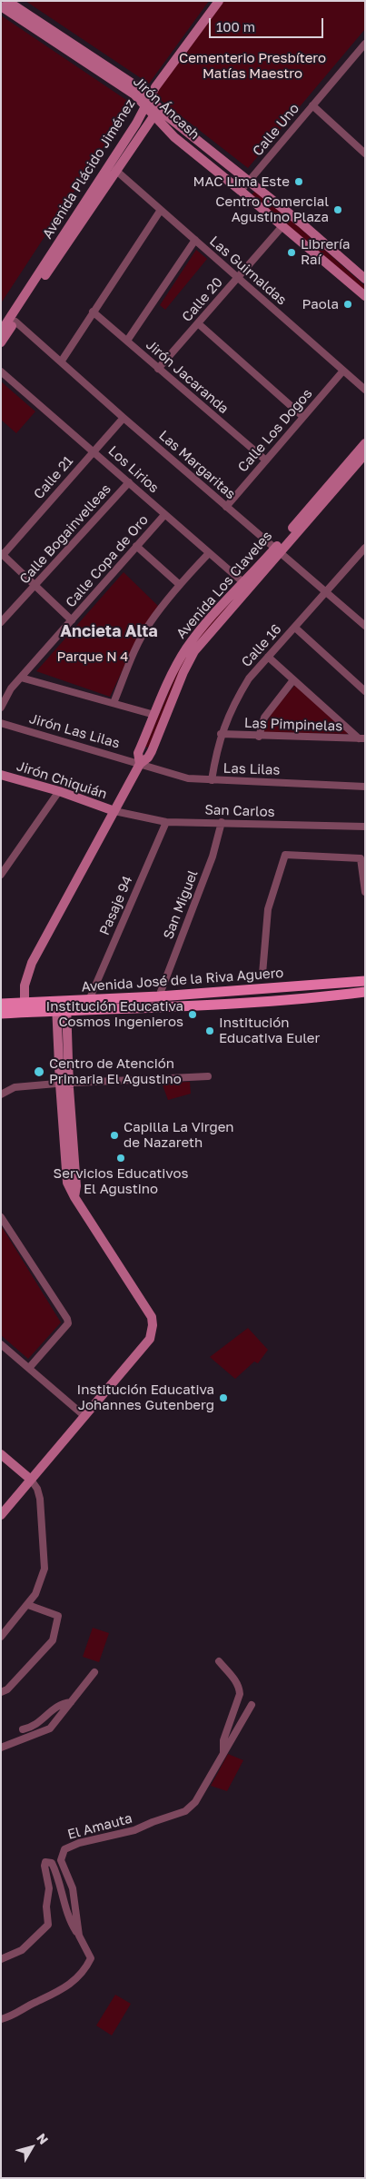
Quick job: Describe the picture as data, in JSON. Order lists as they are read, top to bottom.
{
  "streets": {
    "main road": ["Avenida José de la Riva Aguero"],
    "street": [
      "Jirón Áncash",
      "Calle Uno",
      "Avenida Plácido Jiménez",
      "Las Guirnaldas",
      "Calle 20",
      "Jirón Jacaranda",
      "Calle Los Dogos",
      "Las Margaritas",
      "Los Lirios",
      "Calle 21",
      "Calle Bogainvelleas",
      "Calle Copa de Oro",
      "Avenida Los Claveles",
      "Calle 16",
      "Las Pimpinelas",
      "Jirón Las Lilas",
      "Las Lilas",
      "Jirón Chiquián",
      "San Carlos",
      "San Miguel",
      "Pasaje 94",
      "El Amauta"
    ]
  },
  "crossings": [
    ["Jirón Áncash", "Calle Uno"],
    ["Jirón Áncash", "Avenida Plácido Jiménez"],
    ["Jirón Áncash", "Calle 20"],
    ["Avenida Plácido Jiménez", "Las Guirnaldas"],
    ["Avenida Plácido Jiménez", "Las Margaritas"],
    ["Las Guirnaldas", "Calle 20"],
    ["Las Guirnaldas", "Calle Los Dogos"],
    ["Calle 20", "Jirón Jacaranda"],
    ["Jirón Jacaranda", "Calle Los Dogos"],
    ["Calle Los Dogos", "Las Margaritas"],
    ["Las Margaritas", "Calle 21"],
    ["Las Margaritas", "Avenida Los Claveles"],
    ["Las Margaritas", "Calle 16"],
    ["Los Lirios", "Calle 21"],
    ["Los Lirios", "Calle Bogainvelleas"],
    ["Los Lirios", "Calle Copa de Oro"],
    ["Los Lirios", "Avenida Los Claveles"],
    ["Avenida Los Claveles", "Jirón Las Lilas"],
    ["Avenida Los Claveles", "Las Lilas"],
    ["Avenida Los Claveles", "Jirón Chiquián"],
    ["Avenida Los Claveles", "San Carlos"],
    ["Avenida Los Claveles", "Avenida José de la Riva Aguero"],
    ["Calle 16", "Las Pimpinelas"],
    ["Calle 16", "Las Lilas"],
    ["Jirón Las Lilas", "Las Lilas"],
    ["Jirón Chiquián", "San Carlos"],
    ["San Carlos", "San Miguel"],
    ["San Carlos", "Pasaje 94"],
    ["San Miguel", "Avenida José de la Riva Aguero"],
    ["Pasaje 94", "Avenida José de la Riva Aguero"]
  ],
  "districts": ["Ancieta Alta"],
  "parks": ["Cementerio Presbítero Matías Maestro", "Parque N 4"],
  "places": [
    "MAC Lima Este",
    "Centro Comercial Agustino Plaza",
    "Librería Raí",
    "Paola",
    "Institución Educativa Cosmos Ingenieros",
    "Institución Educativa Euler",
    "Centro de Atención Primaria El Agustino",
    "Capilla La Virgen de Nazareth",
    "Servicios Educativos El Agustino",
    "Institución Educativa Johannes Gutenberg"
  ],
  "scale_bar": "100 m",
  "north": "top right"
}
